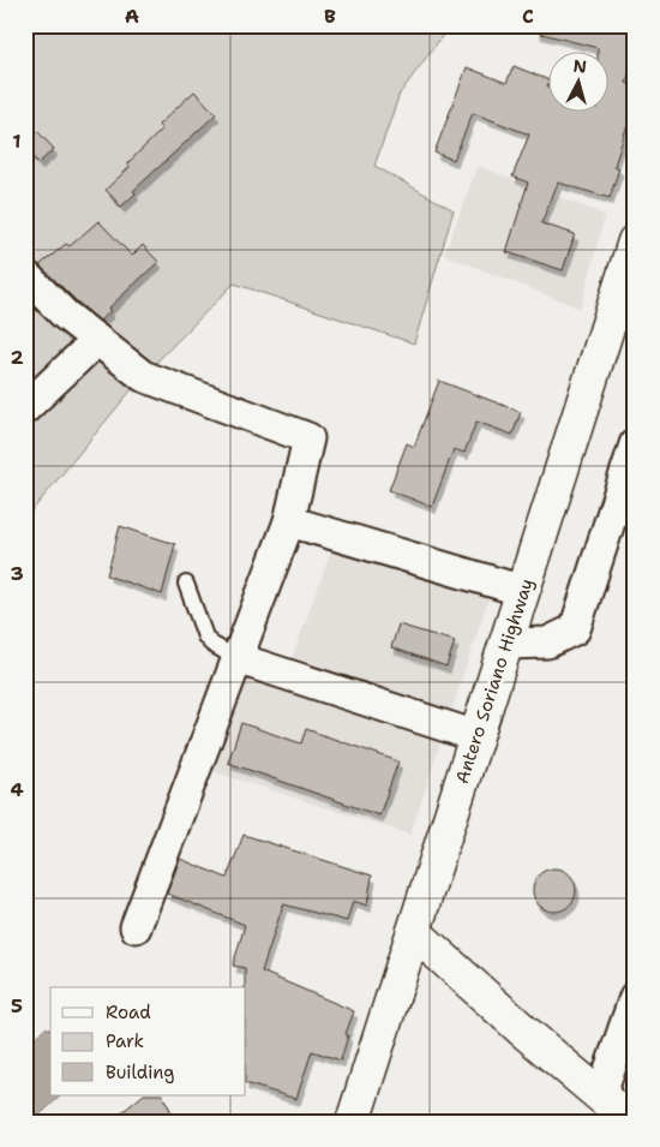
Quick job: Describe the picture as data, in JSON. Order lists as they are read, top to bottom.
{
  "streets": {
    "main road": ["Antero Soriano Highway"]
  },
  "legend": ["Road", "Park", "Building"],
  "north": "top",
  "grid": {
    "columns": ["A", "B", "C"],
    "rows": [
      "1",
      "2",
      "3",
      "4",
      "5"
    ]
  }
}
